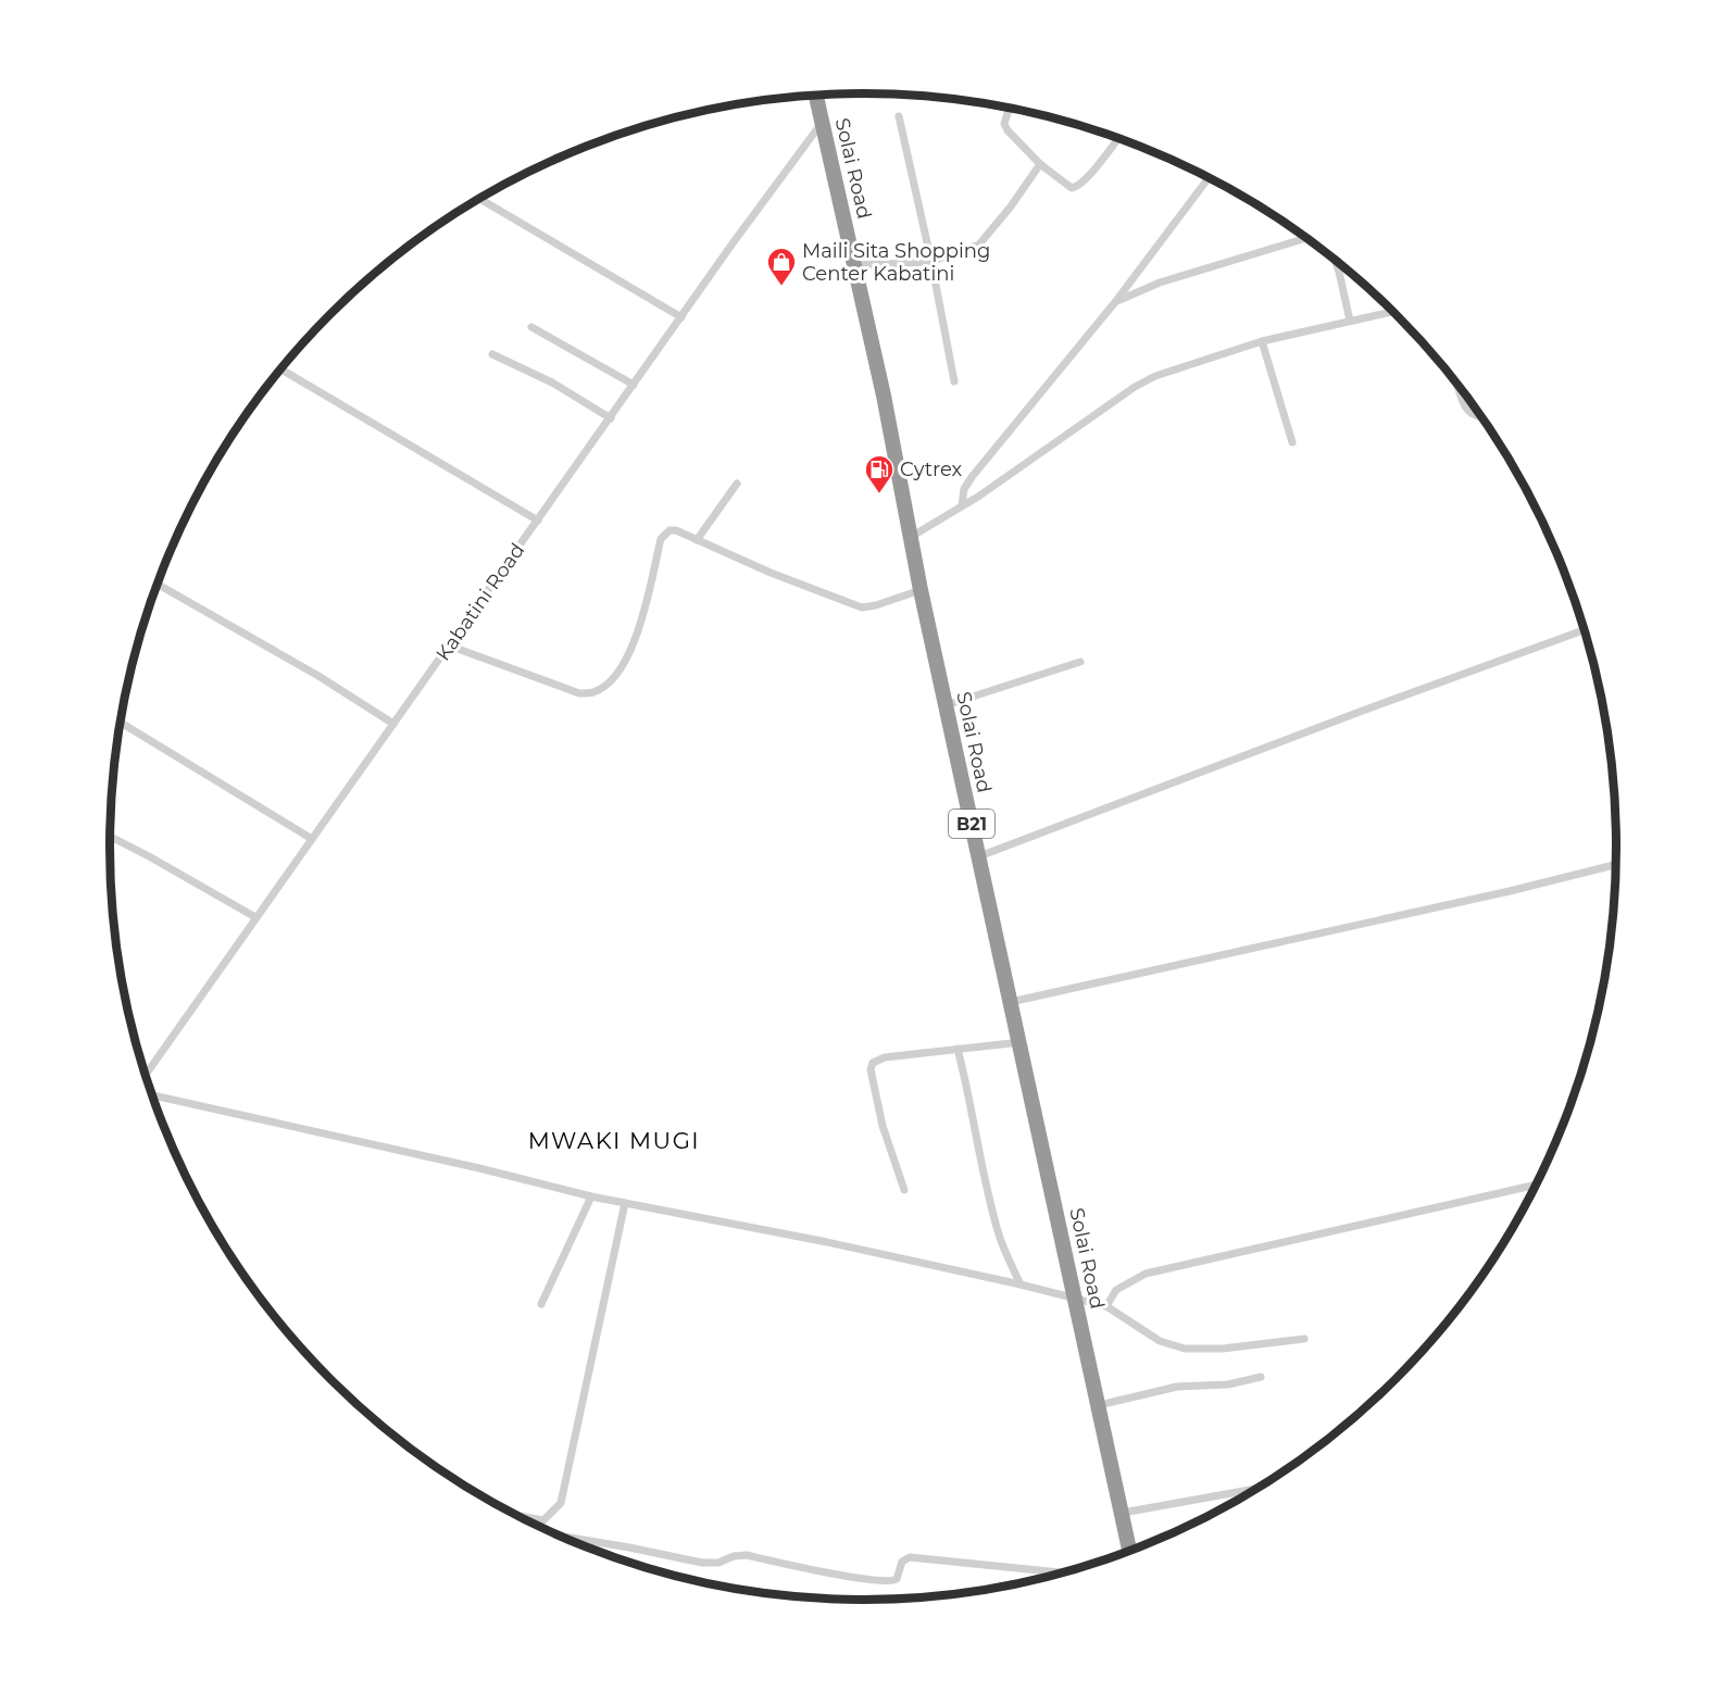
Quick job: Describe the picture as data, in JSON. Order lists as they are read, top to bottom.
{
  "streets": {
    "highway": ["Solai Road", "B21"],
    "street": ["Kabatini Road"]
  },
  "crossings": [
    ["Solai Road", "Kabatini Road"]
  ],
  "districts": ["MWAKI MUGI"],
  "places": {
    "shop": ["Maili Sita Shopping Center Kabatini"],
    "fuel station": ["Cytrex"]
  }
}
